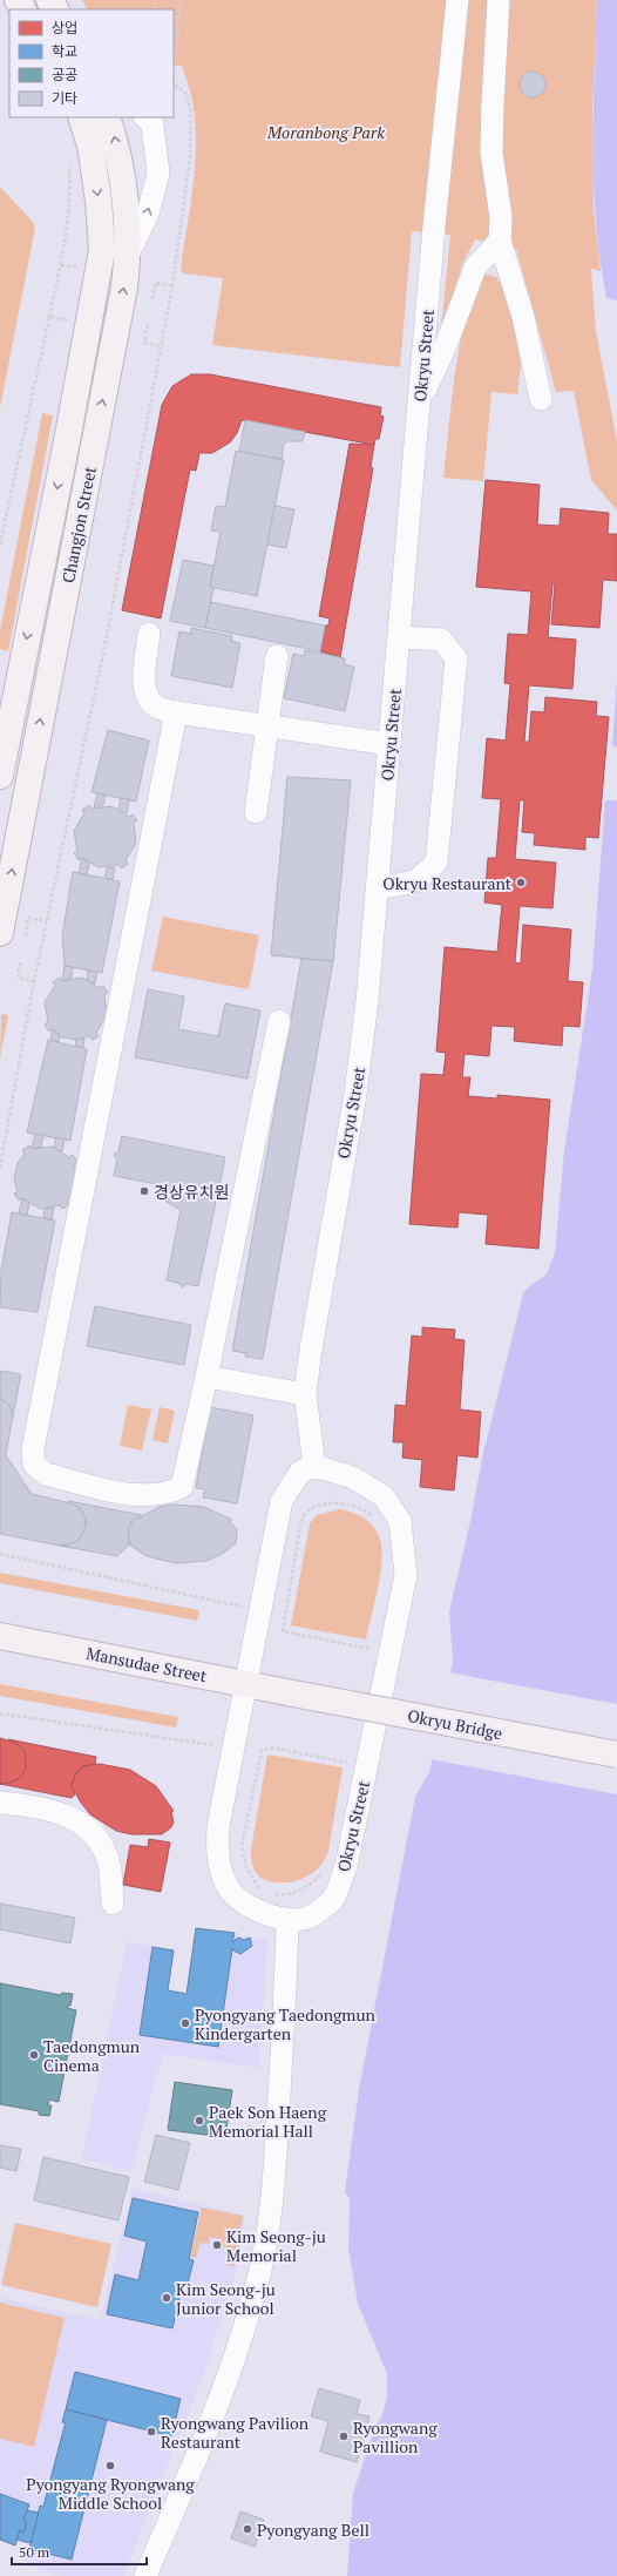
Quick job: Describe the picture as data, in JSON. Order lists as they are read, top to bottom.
{
  "streets": {
    "main road": ["Changjon Street", "Mansudae Street", "Okryu Bridge"],
    "street": ["Okryu Street"]
  },
  "crossings": [
    ["Okryu Street", "Mansudae Street"],
    ["Mansudae Street", "Okryu Bridge"]
  ],
  "parks": ["Moranbong Park"],
  "places": [
    "Okryu Restaurant",
    "경상유치원",
    "Pyongyang Taedongmun Kindergarten",
    "Taedongmun Cinema",
    "Paek Son Haeng Memorial Hall",
    "Kim Seong-ju Memorial",
    "Kim Seong-ju Junior School",
    "Ryongwang Pavilion Restaurant",
    "Ryongwang Pavillion",
    "Pyongyang Ryongwang Middle School",
    "Pyongyang Bell"
  ],
  "legend": [
    "상업",
    "학교",
    "공공",
    "기타"
  ],
  "scale_bar": "50 m"
}
